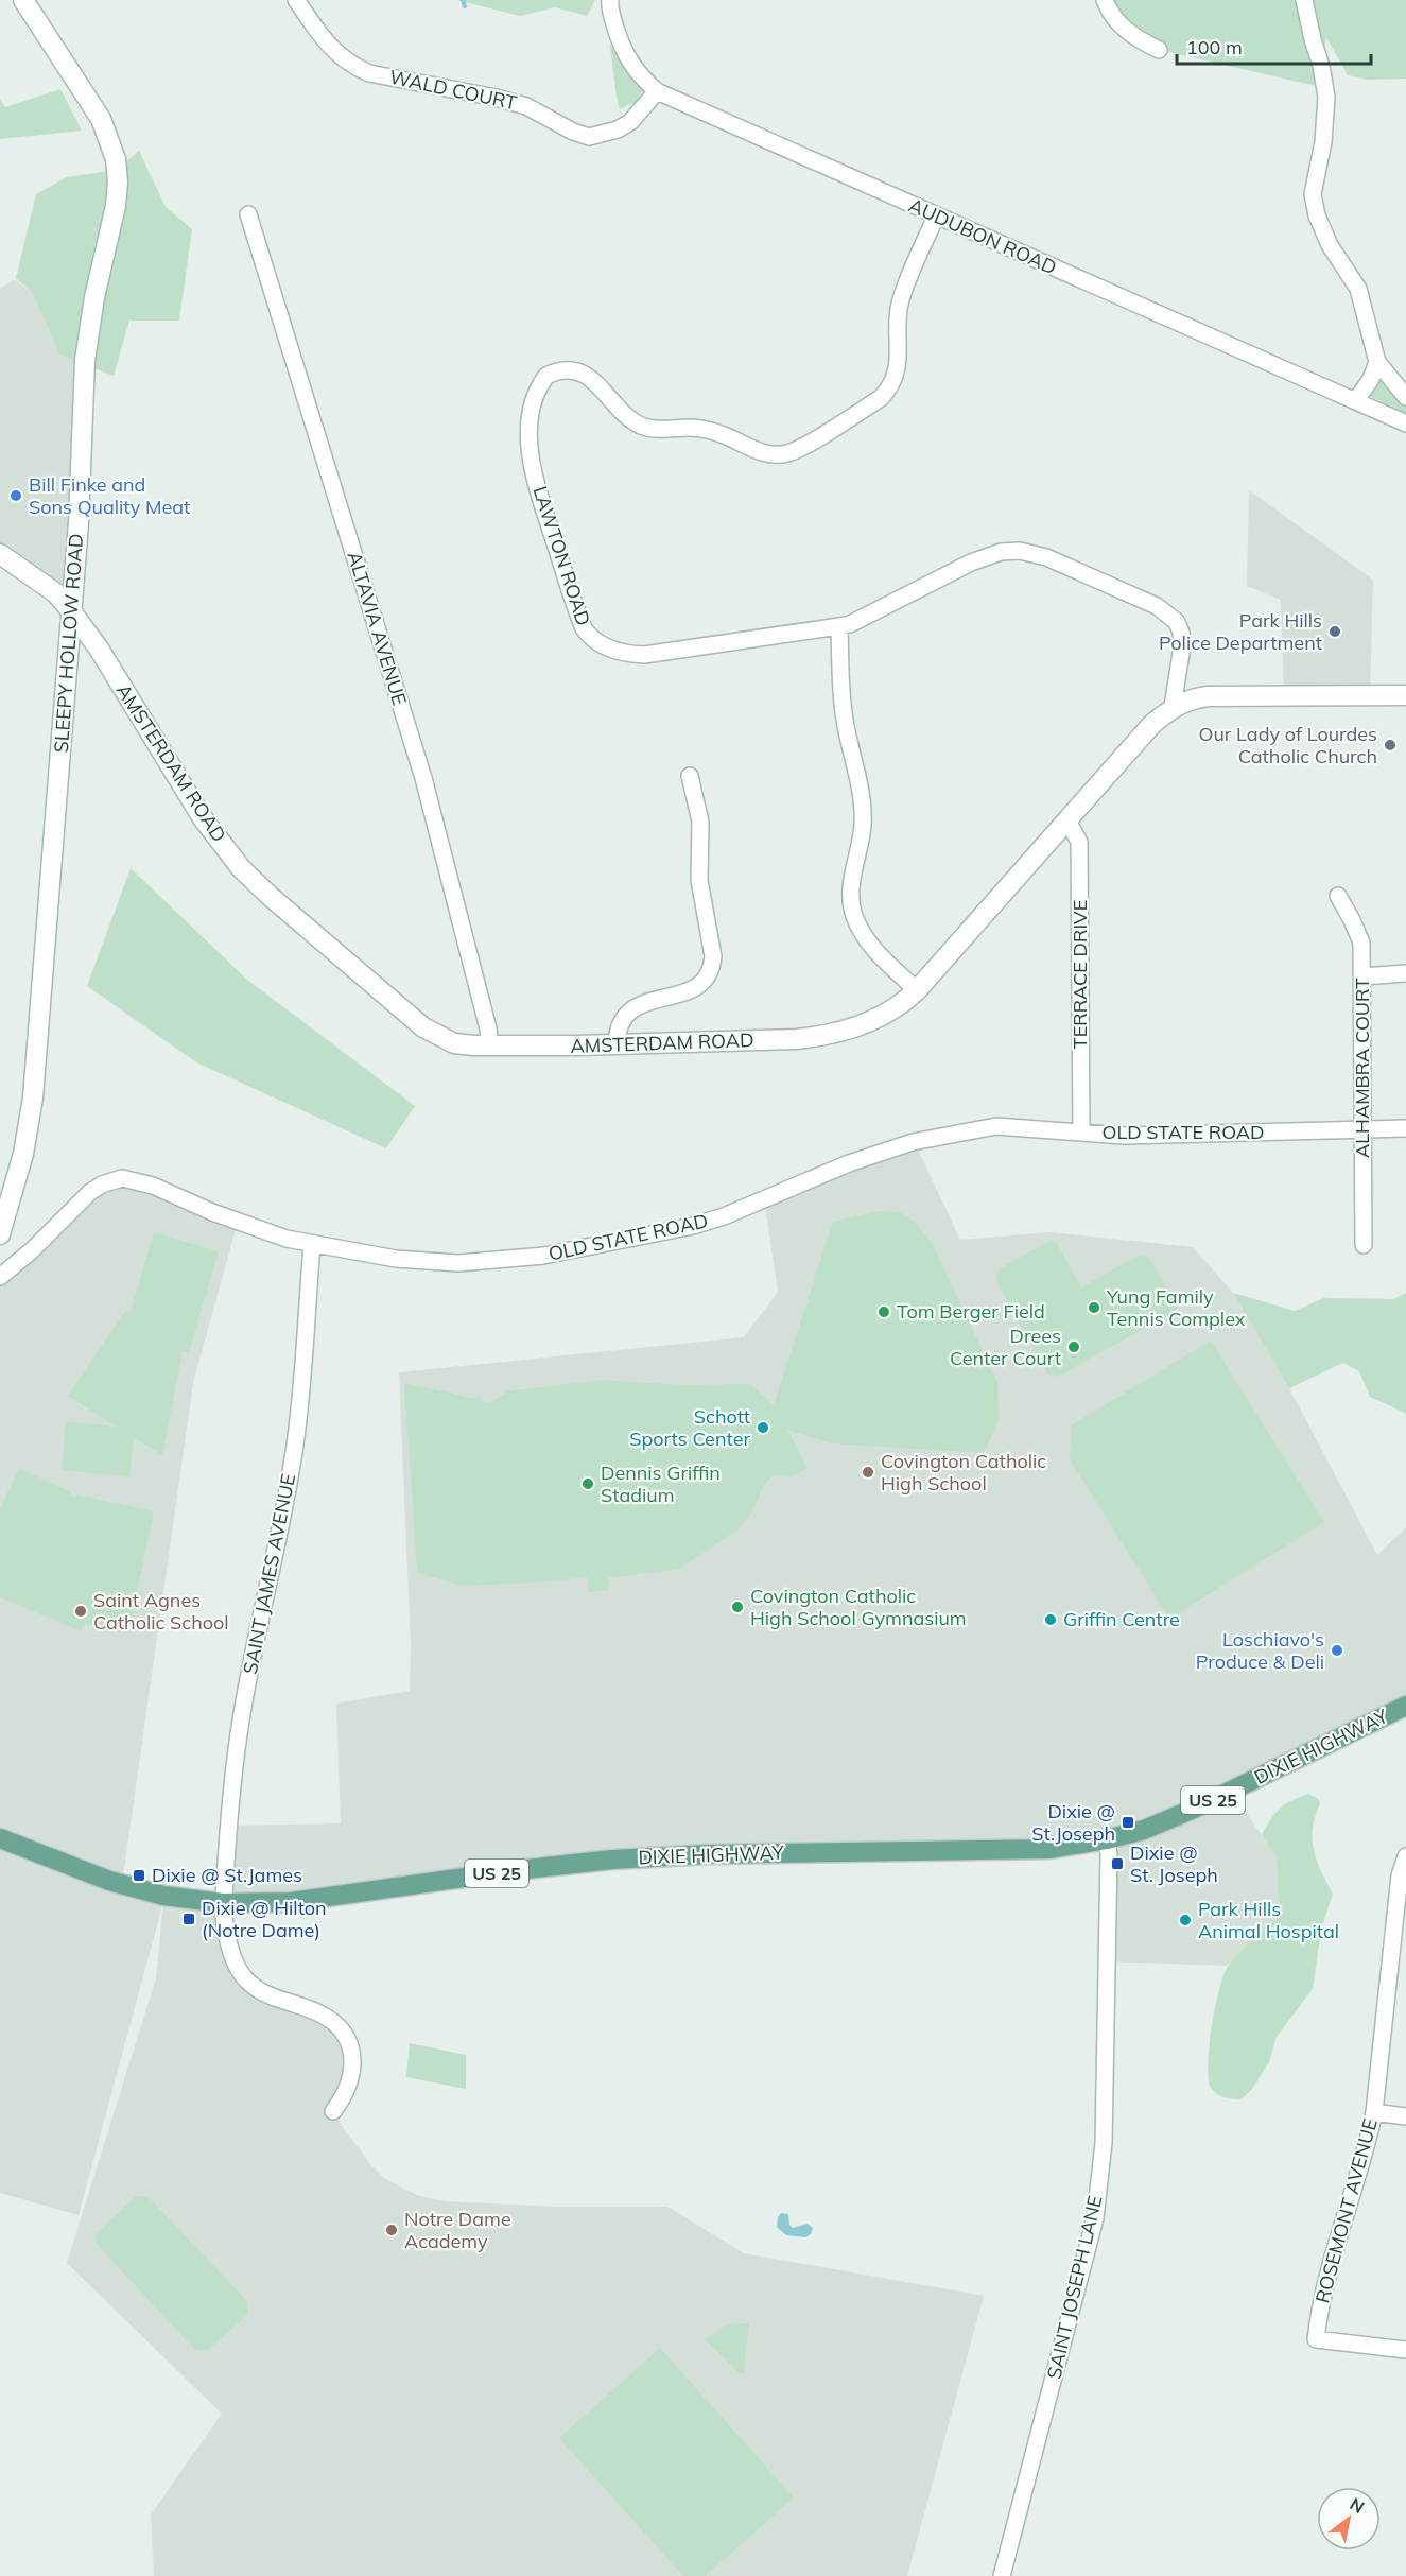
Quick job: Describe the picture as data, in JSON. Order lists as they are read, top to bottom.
{
  "streets": {
    "main road": ["DIXIE HIGHWAY", "US 25"],
    "street": [
      "WALD COURT",
      "AUDUBON ROAD",
      "LAWTON ROAD",
      "ALTAVIA AVENUE",
      "SLEEPY HOLLOW ROAD",
      "AMSTERDAM ROAD",
      "TERRACE DRIVE",
      "ALHAMBRA COURT",
      "OLD STATE ROAD",
      "SAINT JAMES AVENUE",
      "ROSEMONT AVENUE",
      "SAINT JOSEPH LANE"
    ]
  },
  "crossings": [
    ["WALD COURT", "AUDUBON ROAD"],
    ["AUDUBON ROAD", "LAWTON ROAD"],
    ["LAWTON ROAD", "AMSTERDAM ROAD"],
    ["ALTAVIA AVENUE", "AMSTERDAM ROAD"],
    ["SLEEPY HOLLOW ROAD", "AMSTERDAM ROAD"],
    ["AMSTERDAM ROAD", "TERRACE DRIVE"],
    ["TERRACE DRIVE", "OLD STATE ROAD"],
    ["ALHAMBRA COURT", "OLD STATE ROAD"],
    ["OLD STATE ROAD", "SAINT JAMES AVENUE"],
    ["SAINT JAMES AVENUE", "DIXIE HIGHWAY"],
    ["DIXIE HIGHWAY", "SAINT JOSEPH LANE"]
  ],
  "places": {
    "other": [
      "Bill Finke and Sons Quality Meat",
      "Park Hills Police Department",
      "Our Lady of Lourdes Catholic Church",
      "Yung Family Tennis Complex",
      "Tom Berger Field",
      "Drees Center Court",
      "Schott Sports Center",
      "Covington Catholic High School",
      "Dennis Griffin Stadium",
      "Covington Catholic High School Gymnasium",
      "Saint Agnes Catholic School",
      "Griffin Centre",
      "Loschiavo's Produce & Deli",
      "Park Hills Animal Hospital",
      "Notre Dame Academy"
    ],
    "transit": [
      "Dixie @ St.Joseph",
      "Dixie @ St. Joseph",
      "Dixie @ St.James",
      "Dixie @ Hilton (Notre Dame)"
    ]
  },
  "scale_bar": "100 m",
  "north": "top right"
}
